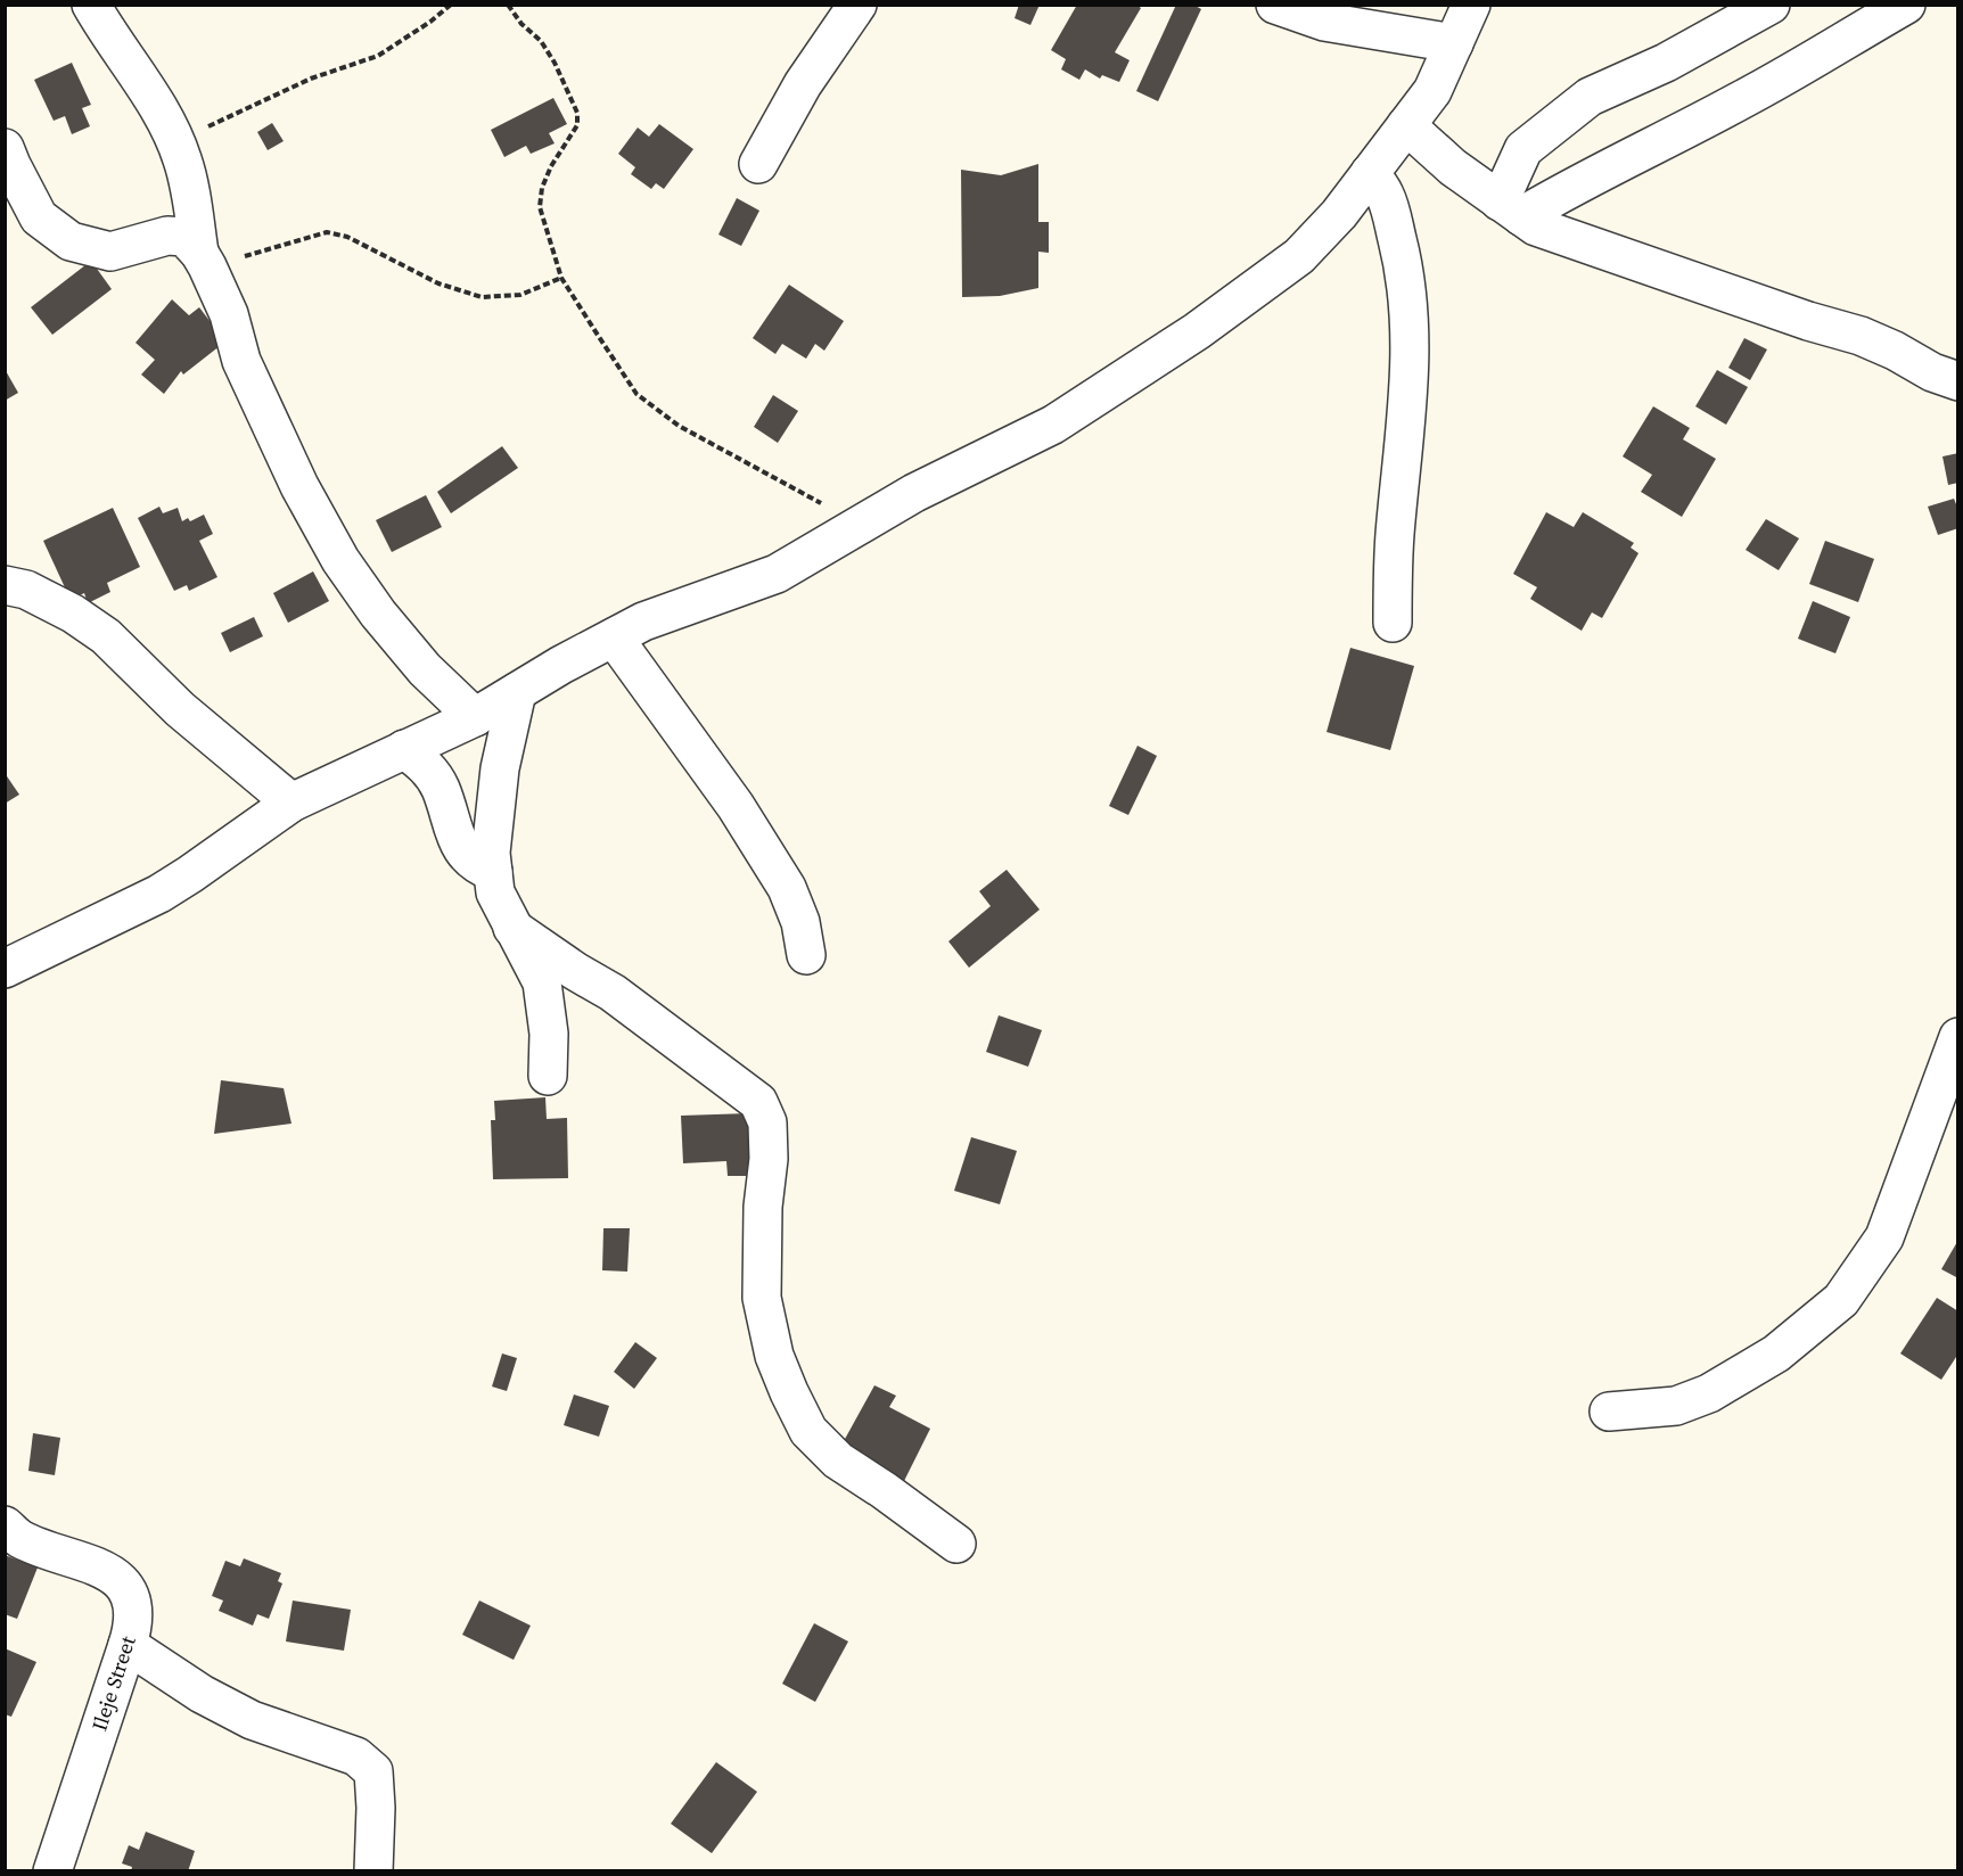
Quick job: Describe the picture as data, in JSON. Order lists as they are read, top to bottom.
{
  "streets": {
    "street": ["Ileje Street"]
  }
}
